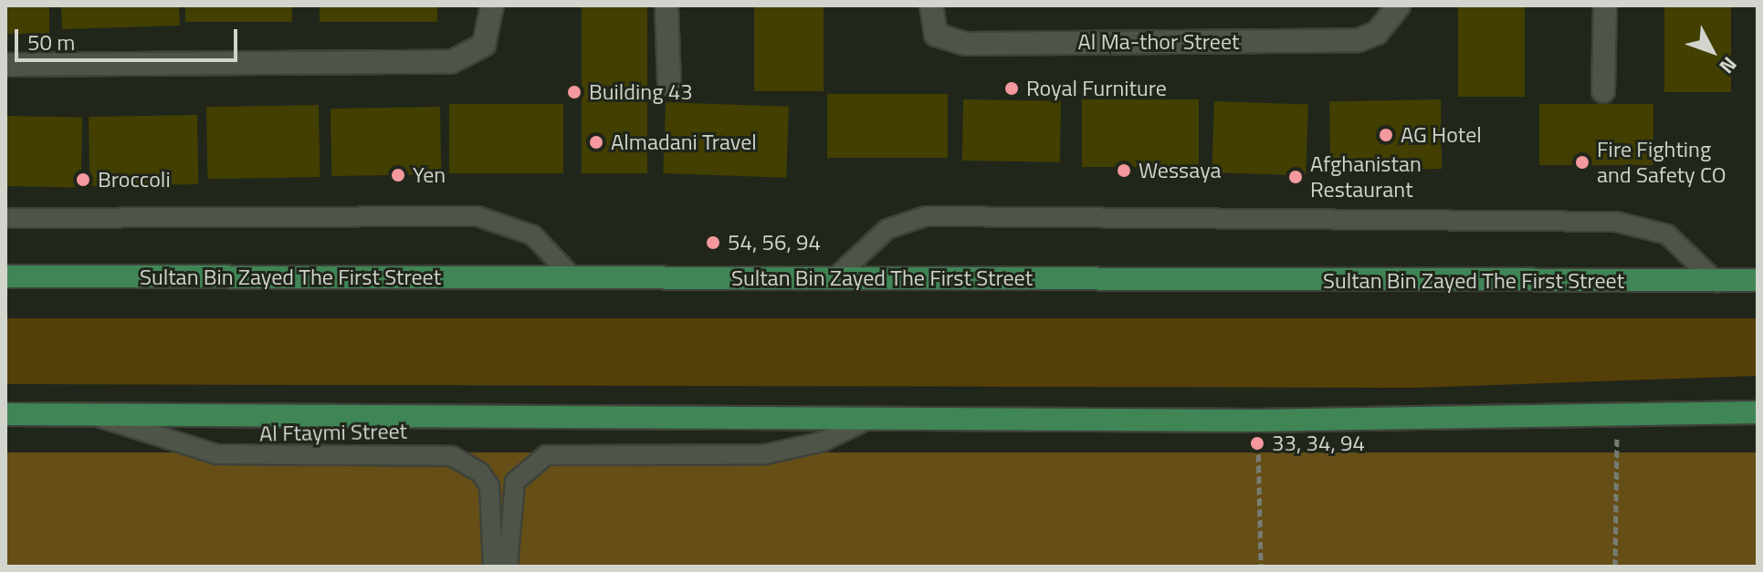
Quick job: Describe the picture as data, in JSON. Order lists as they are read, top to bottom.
{
  "streets": {
    "main road": ["Sultan Bin Zayed The First Street"],
    "street": ["Al Ma-thor Street"],
    "lane": ["Al Ftaymi Street"]
  },
  "places": [
    "Royal Furniture",
    "Building 43",
    "AG Hotel",
    "Almadani Travel",
    "Fire Fighting and Safety CO",
    "Wessaya",
    "Yen",
    "Afghanistan Restaurant",
    "Broccoli",
    "54, 56, 94",
    "33, 34, 94"
  ],
  "scale_bar": "50 m",
  "north": "bottom right"
}
